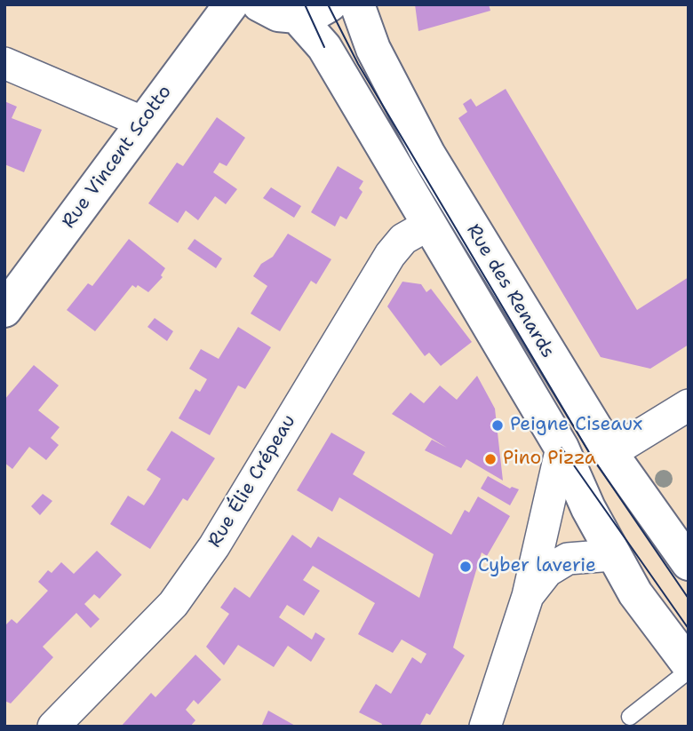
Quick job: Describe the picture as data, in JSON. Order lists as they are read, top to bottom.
{
  "streets": {
    "street": ["Rue Vincent Scotto", "Rue des Renards", "Rue Élie Crépeau"]
  },
  "places": ["Peigne Ciseaux", "Pino Pizza", "Cyber laverie"]
}
